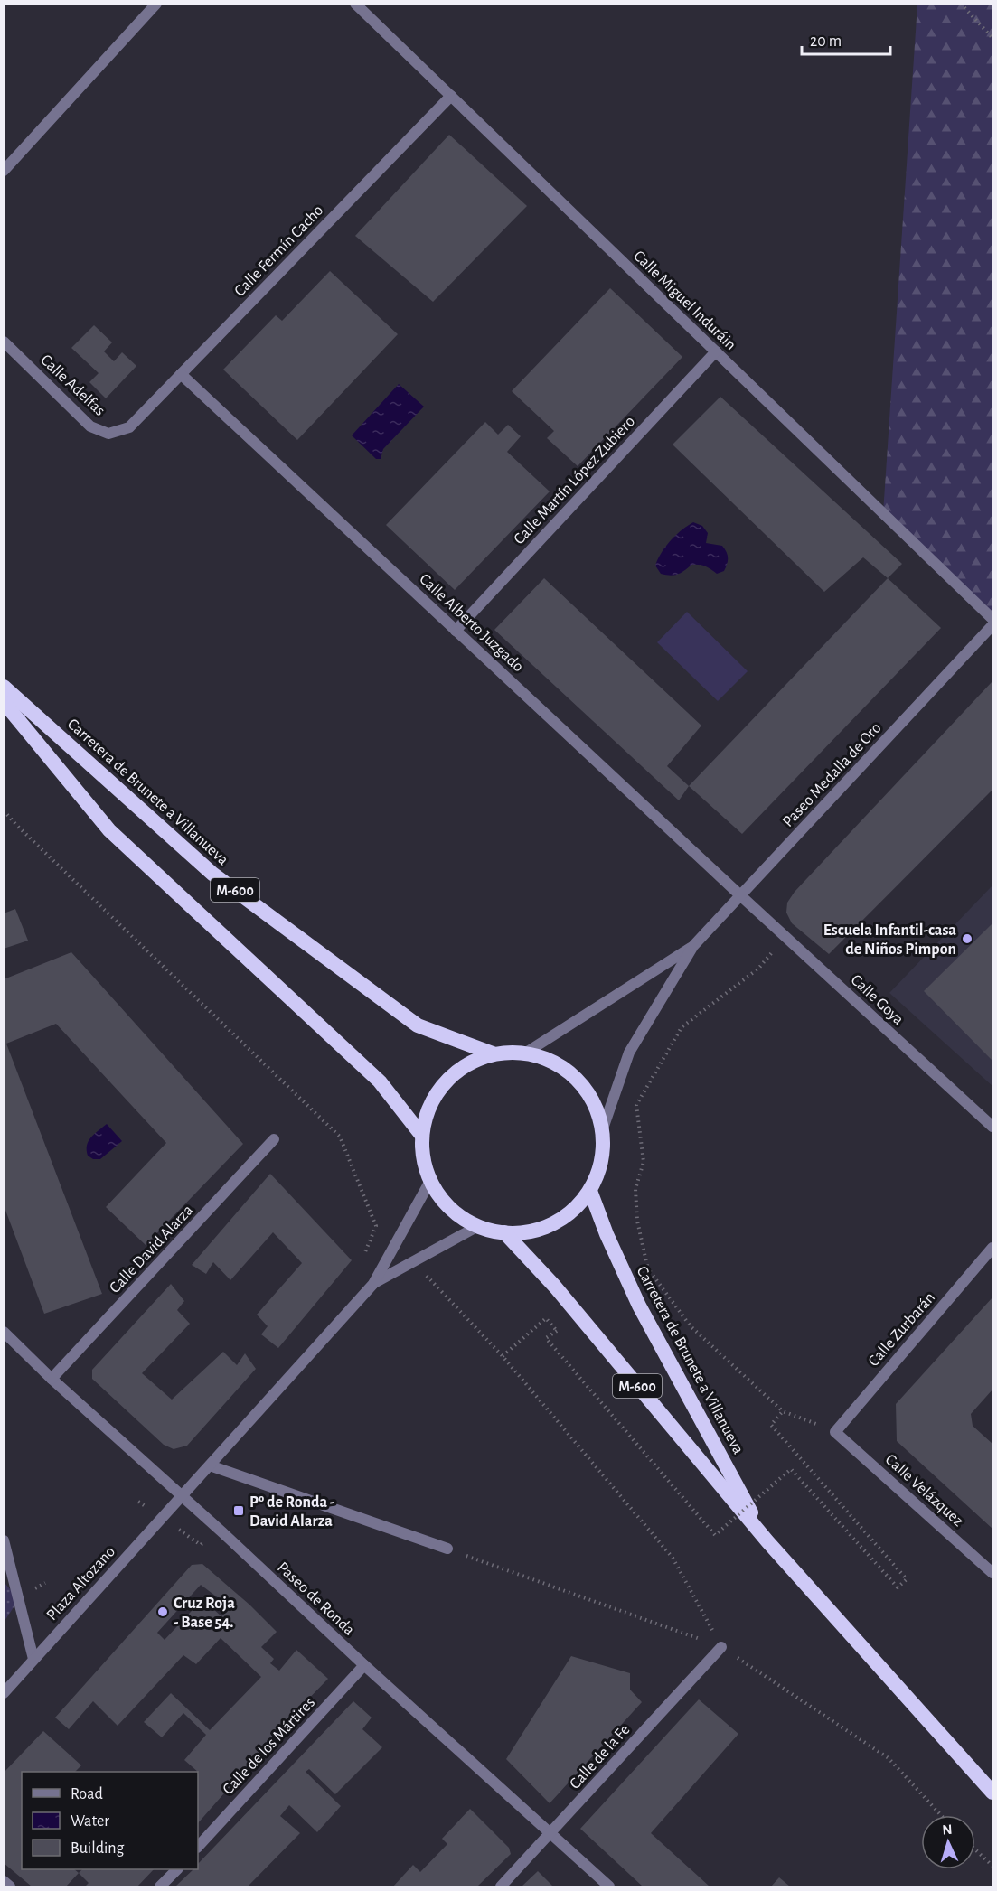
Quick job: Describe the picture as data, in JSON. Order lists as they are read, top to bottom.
{
  "streets": {
    "highway": ["Carretera de Brunete a Villanueva", "M-600"],
    "street": [
      "Calle Fermín Cacho",
      "Calle Miguel Induráin",
      "Calle Adelfas",
      "Calle Martín López Zubiero",
      "Calle Alberto Juzgado",
      "Paseo Medalla de Oro",
      "Calle Goya",
      "Calle David Alarza",
      "Calle Zurbarán",
      "Calle Velázquez",
      "Plaza Altozano",
      "Paseo de Ronda",
      "Calle de los Mártires",
      "Calle de la Fe"
    ]
  },
  "crossings": [
    ["Calle Fermín Cacho", "Calle Miguel Induráin"],
    ["Calle Fermín Cacho", "Calle Adelfas"],
    ["Calle Fermín Cacho", "Calle Alberto Juzgado"],
    ["Calle Miguel Induráin", "Calle Martín López Zubiero"],
    ["Calle Martín López Zubiero", "Calle Alberto Juzgado"],
    ["Calle Alberto Juzgado", "Paseo Medalla de Oro"],
    ["Calle Alberto Juzgado", "Calle Goya"],
    ["Paseo Medalla de Oro", "Carretera de Brunete a Villanueva"],
    ["Paseo Medalla de Oro", "M-600"],
    ["Paseo Medalla de Oro", "Calle Goya"],
    ["Carretera de Brunete a Villanueva", "M-600"],
    ["Calle David Alarza", "Paseo de Ronda"],
    ["Calle Zurbarán", "Calle Velázquez"],
    ["Plaza Altozano", "Paseo de Ronda"],
    ["Paseo de Ronda", "Calle de los Mártires"],
    ["Paseo de Ronda", "Calle de la Fe"]
  ],
  "places": {
    "other": ["Escuela Infantil-casa de Niños Pimpon", "Cruz Roja - Base 54."],
    "transit": ["Pº de Ronda - David Alarza"]
  },
  "legend": ["Road", "Water", "Building"],
  "scale_bar": "20 m",
  "north": "top"
}
